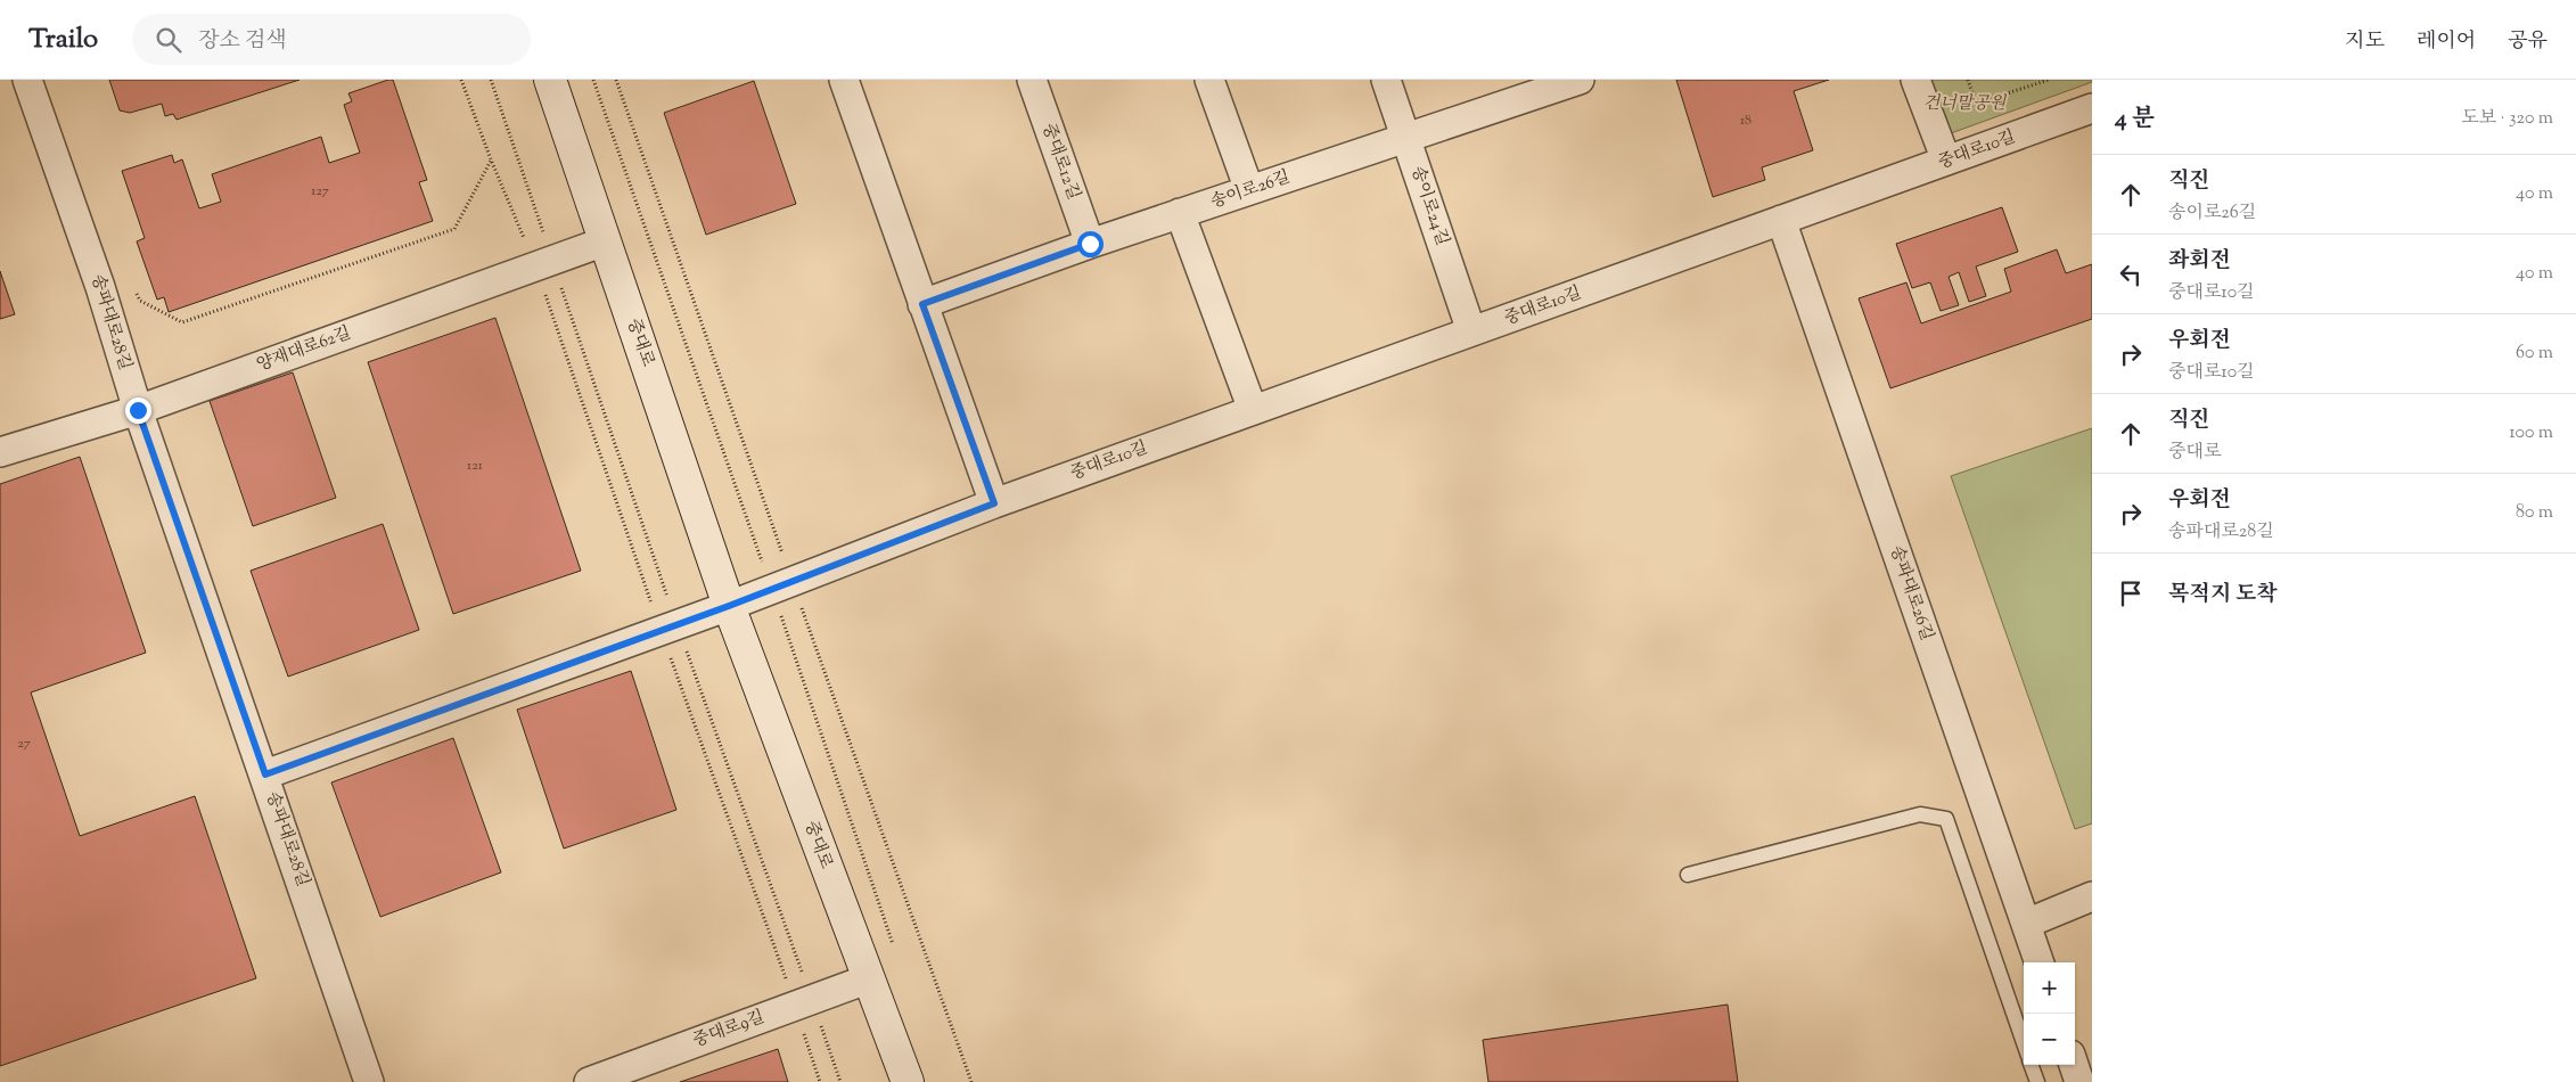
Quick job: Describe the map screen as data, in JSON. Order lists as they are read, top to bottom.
{
  "streets": {
    "main road": ["중대로"],
    "street": [
      "중대로10길",
      "중대로12길",
      "송이로26길",
      "송이로24길",
      "송파대로28길",
      "양재대로62길",
      "송파대로26길",
      "중대로9길"
    ]
  },
  "crossings": [
    ["중대로10길", "송이로24길"],
    ["중대로10길", "중대로"],
    ["중대로10길", "송파대로26길"],
    ["중대로12길", "송이로26길"],
    ["송이로26길", "송이로24길"],
    ["송파대로28길", "양재대로62길"],
    ["중대로", "양재대로62길"],
    ["중대로", "중대로9길"]
  ],
  "parks": ["건너말공원"],
  "house_numbers": [
    "18",
    "127",
    "121",
    "27"
  ],
  "page": {
    "header": "Trailo",
    "search": "장소 검색",
    "nav": ["지도", "레이어", "공유"],
    "heading": ["4 분", "도보 · 320 m"],
    "list": [
      ["직진", "송이로26길", "40 m"],
      ["좌회전", "중대로10길", "40 m"],
      ["우회전", "중대로10길", "60 m"],
      ["직진", "중대로", "100 m"],
      ["우회전", "송파대로28길", "80 m"],
      "목적지 도착"
    ],
    "map_buttons": ["+", "−"]
  }
}
